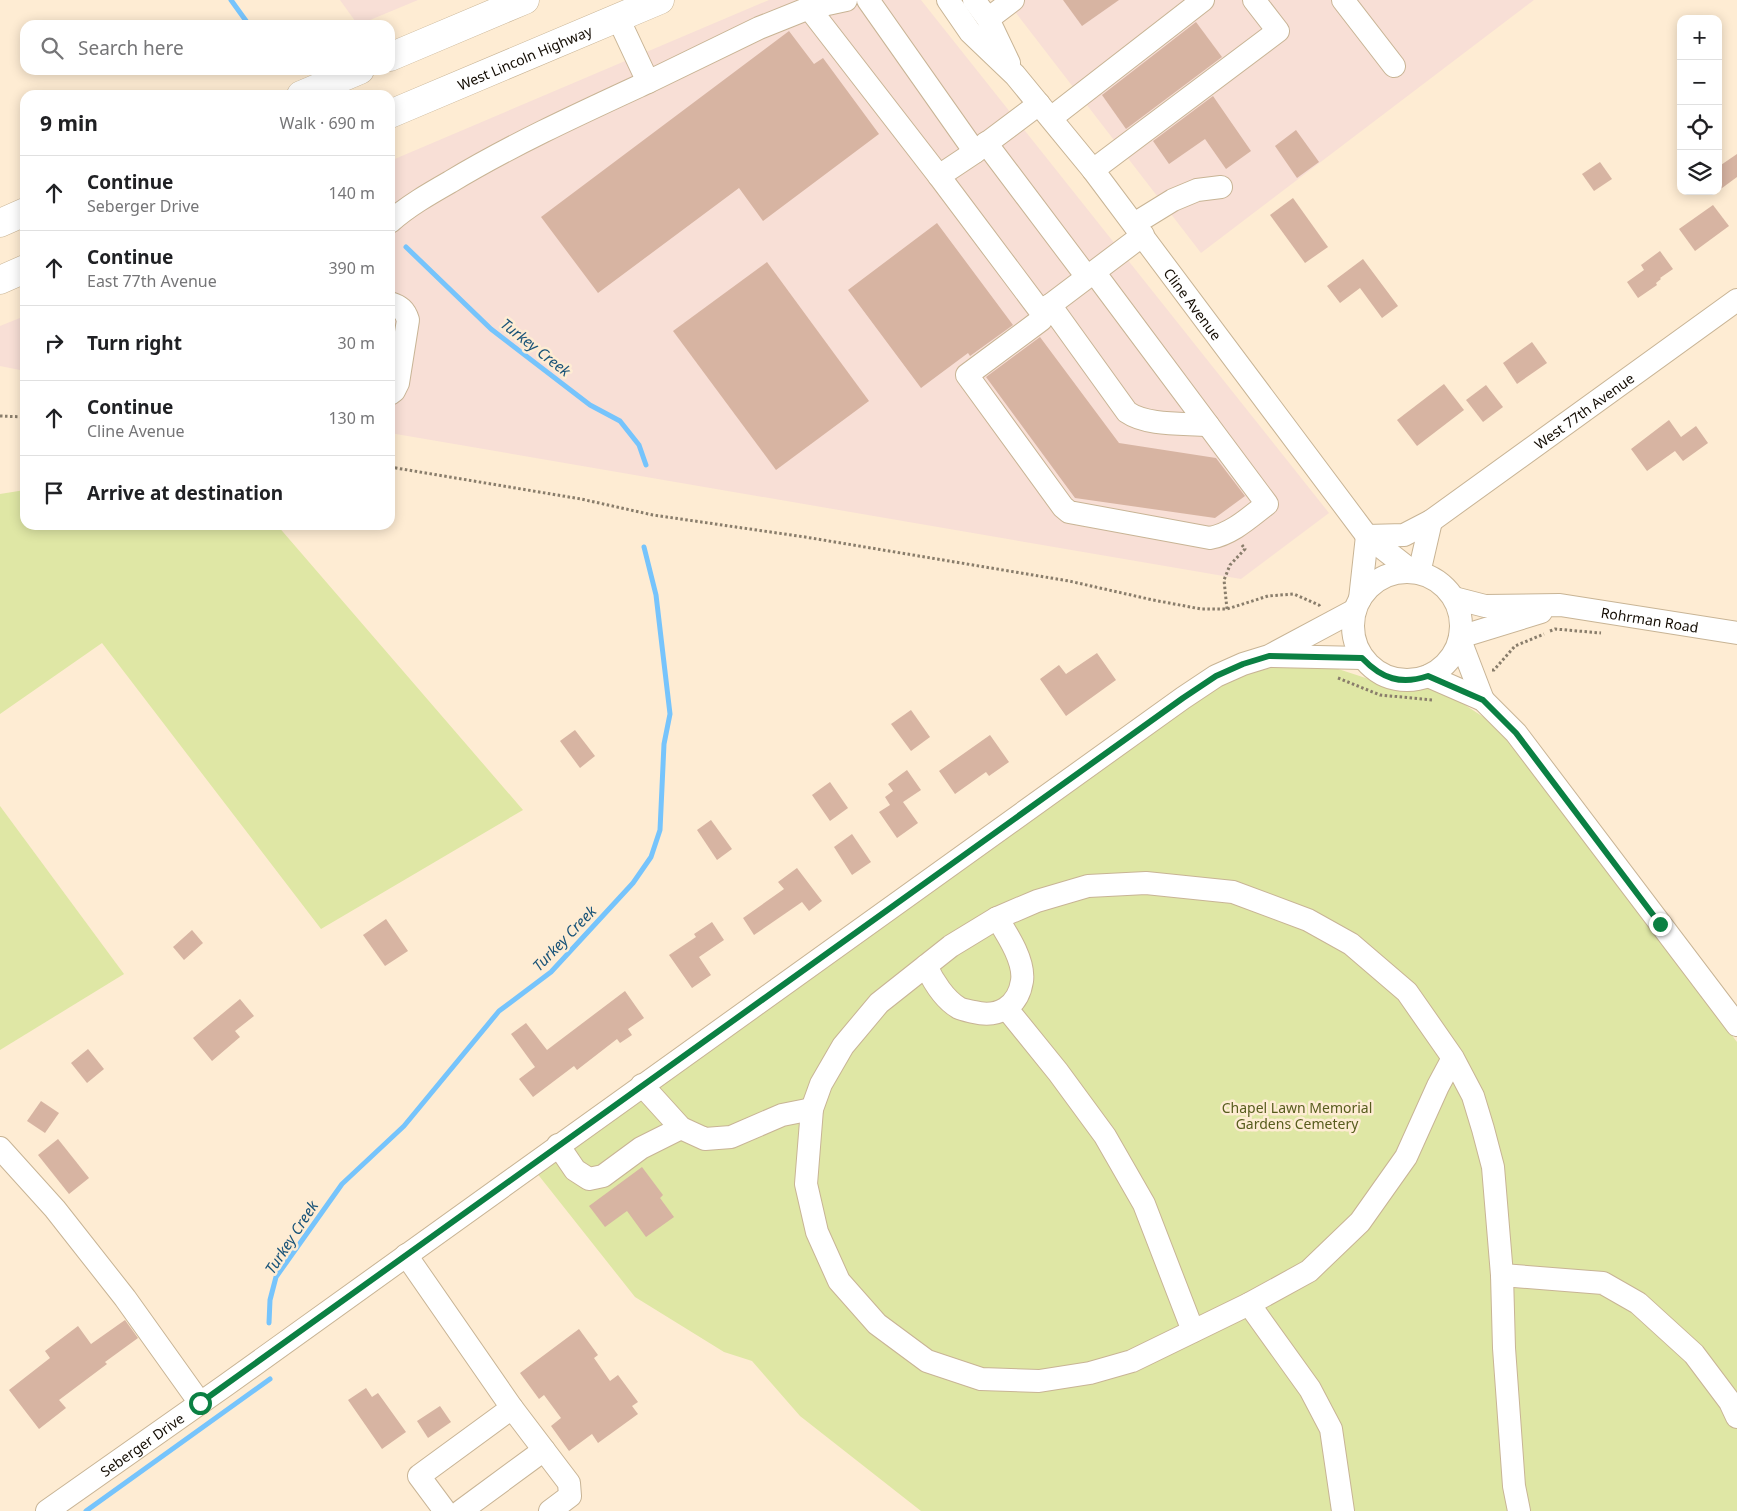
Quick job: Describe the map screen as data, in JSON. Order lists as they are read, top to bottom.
{
  "streets": {
    "main road": ["West Lincoln Highway"],
    "street": [
      "Cline Avenue",
      "West 77th Avenue",
      "Rohrman Road",
      "Seberger Drive"
    ]
  },
  "crossings": [
    ["Cline Avenue", "West 77th Avenue"],
    ["Cline Avenue", "Rohrman Road"]
  ],
  "water": ["Turkey Creek"],
  "parks": ["Chapel Lawn Memorial Gardens Cemetery"],
  "page": {
    "map_buttons": ["+", "−"],
    "search": "Search here",
    "heading": ["9 min", "Walk · 690 m"],
    "list": [
      ["Continue", "Seberger Drive", "140 m"],
      ["Continue", "East 77th Avenue", "390 m"],
      ["Turn right", "30 m"],
      ["Continue", "Cline Avenue", "130 m"],
      "Arrive at destination"
    ]
  }
}
